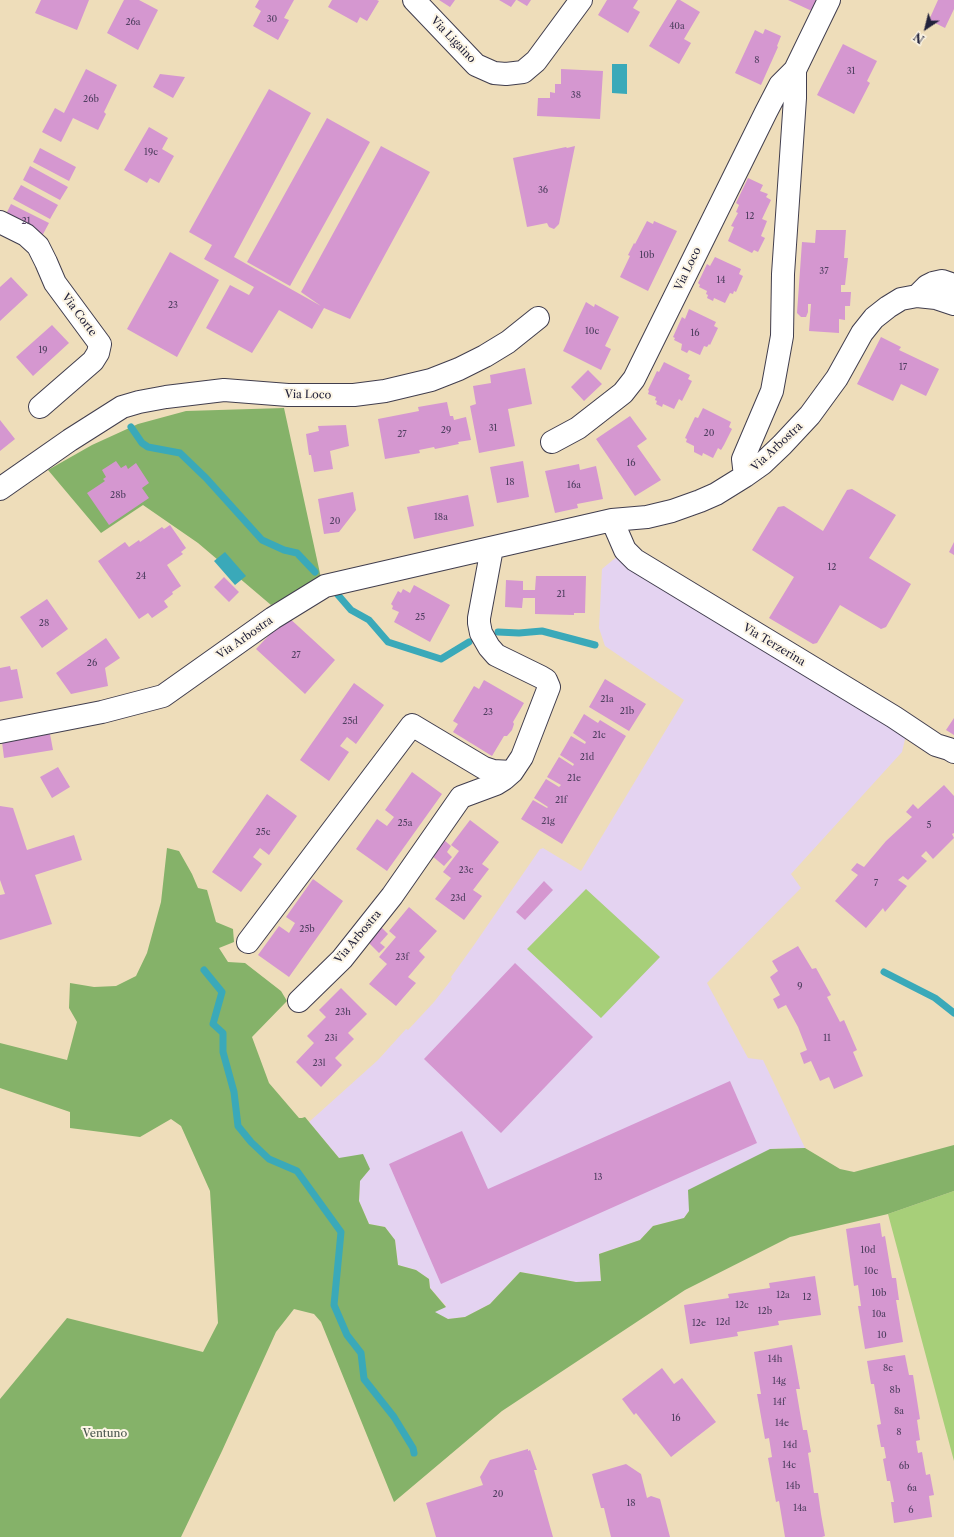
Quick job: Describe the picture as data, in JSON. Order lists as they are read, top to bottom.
{
  "streets": {
    "street": [
      "Via Ligaino",
      "Via Loco",
      "Via Corte",
      "Via Arbostra",
      "Via Terzerina"
    ]
  },
  "crossings": [
    ["Via Loco", "Via Arbostra"],
    ["Via Arbostra", "Via Terzerina"]
  ],
  "parks": ["Ventuno"],
  "house_numbers": [
    "30",
    "26a",
    "40a",
    "8",
    "31",
    "38",
    "26b",
    "19c",
    "36",
    "12",
    "21",
    "10b",
    "37",
    "14",
    "23",
    "10c",
    "16",
    "19",
    "17",
    "31",
    "29",
    "20",
    "27",
    "16",
    "18",
    "16a",
    "28b",
    "18a",
    "20",
    "12",
    "24",
    "21",
    "25",
    "28",
    "27",
    "26",
    "21a",
    "21b",
    "23",
    "25d",
    "21c",
    "21d",
    "21e",
    "21f",
    "21g",
    "25a",
    "5",
    "25c",
    "23c",
    "7",
    "23d",
    "25b",
    "23f",
    "9",
    "23h",
    "23i",
    "11",
    "23l",
    "13",
    "10d",
    "10c",
    "10b",
    "12a",
    "12",
    "12c",
    "12b",
    "10a",
    "12d",
    "12e",
    "10",
    "14h",
    "8c",
    "14g",
    "8b",
    "14f",
    "8a",
    "16",
    "14e",
    "8",
    "14d",
    "14c",
    "6b",
    "14b",
    "6a",
    "20",
    "18",
    "14a",
    "6"
  ],
  "north": "bottom left"
}
